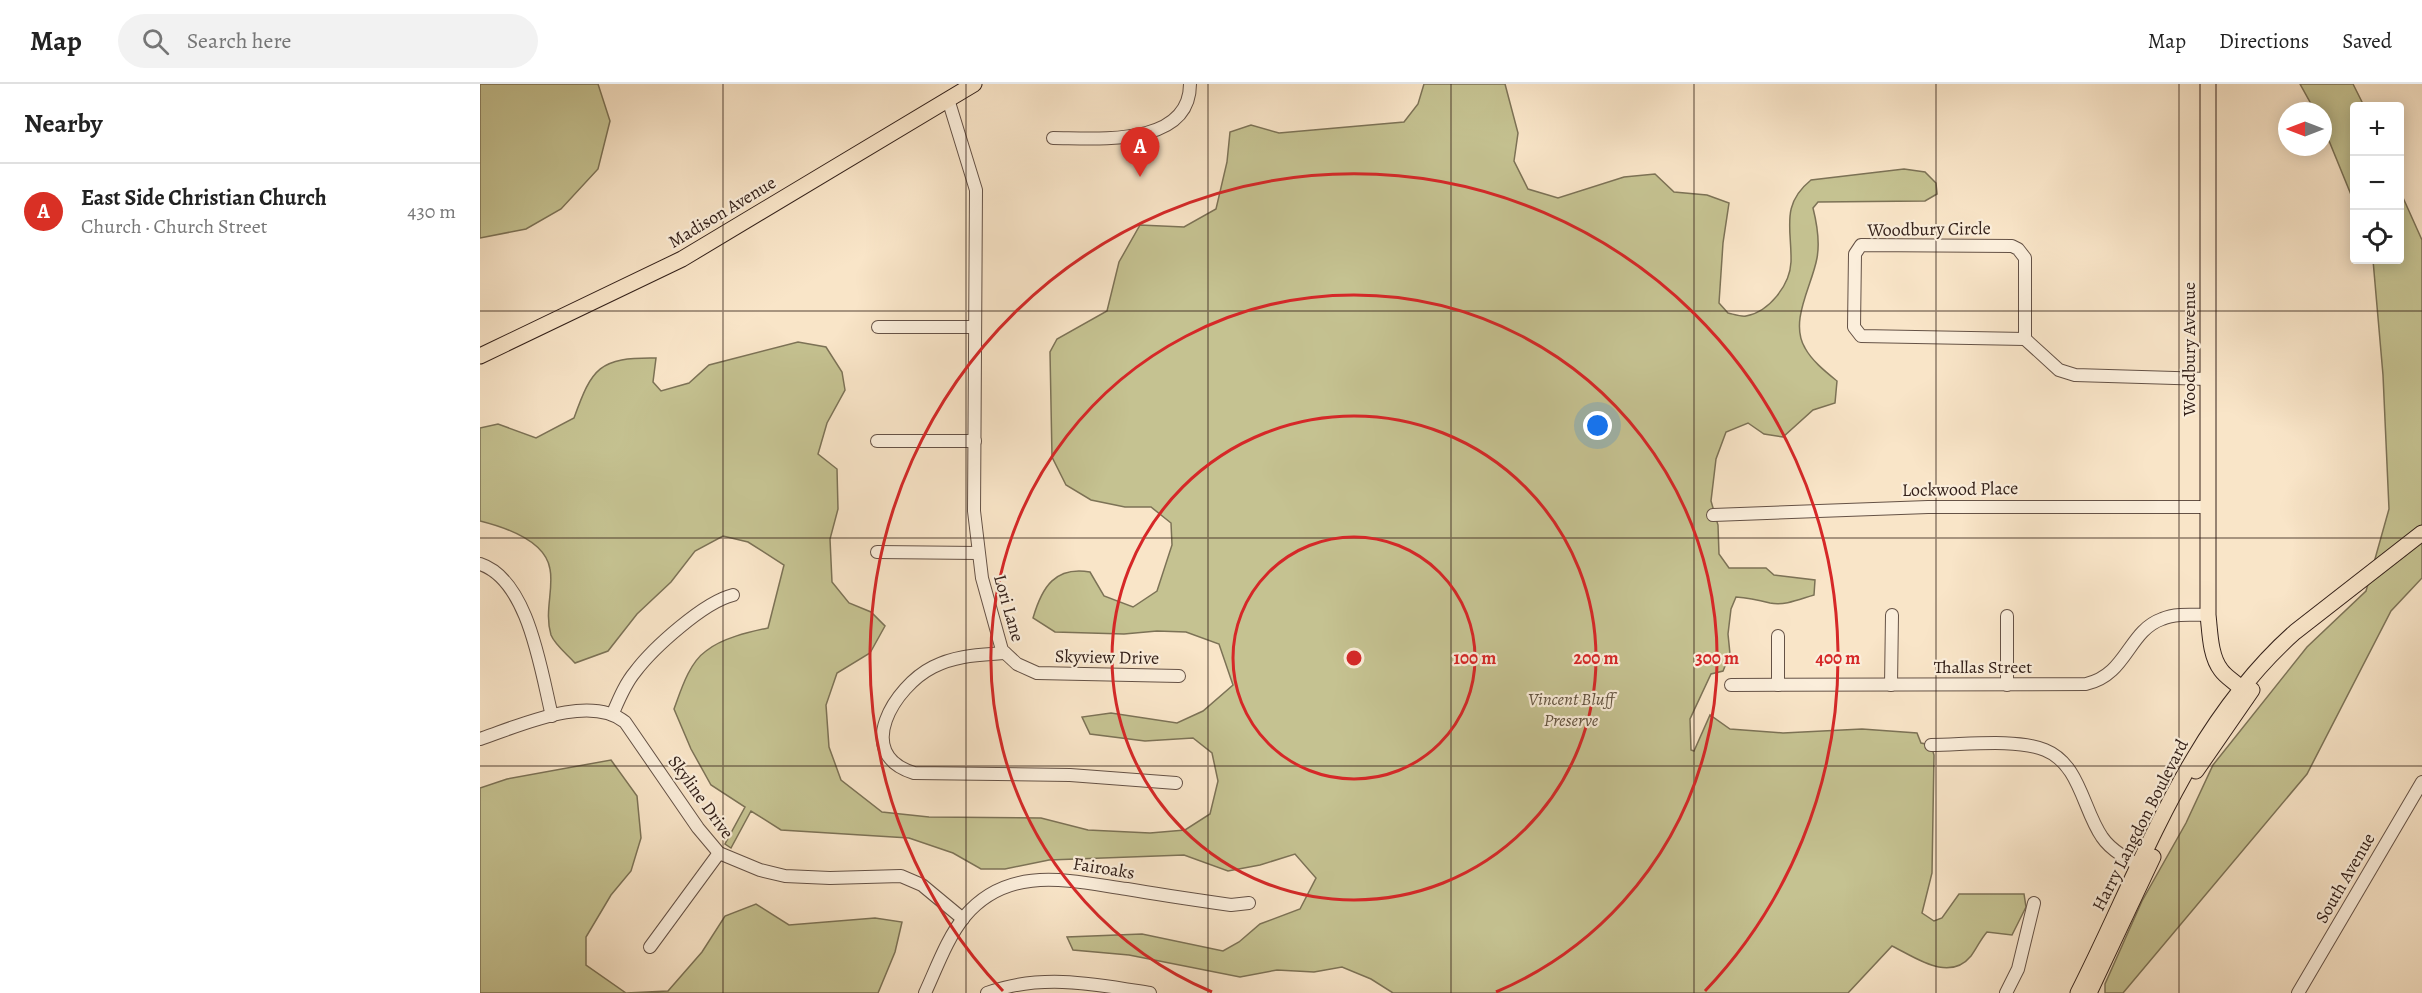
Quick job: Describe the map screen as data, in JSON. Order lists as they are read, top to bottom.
{
  "streets": {
    "main road": ["Madison Avenue", "Woodbury Avenue", "Harry Langdon Boulevard"],
    "street": [
      "Woodbury Circle",
      "Lockwood Place",
      "Lori Lane",
      "Skyview Drive",
      "Thallas Street",
      "Skyline Drive",
      "Fairoaks",
      "South Avenue"
    ]
  },
  "crossings": [
    ["Madison Avenue", "Lori Lane"],
    ["Woodbury Avenue", "Lockwood Place"],
    ["Woodbury Avenue", "Thallas Street"],
    ["Woodbury Avenue", "Harry Langdon Boulevard"],
    ["Lori Lane", "Skyview Drive"],
    ["Skyline Drive", "Fairoaks"]
  ],
  "parks": ["Vincent Bluff Preserve"],
  "north": "left",
  "page": {
    "header": "Map",
    "search": "Search here",
    "nav": ["Map", "Directions", "Saved"],
    "heading": "Nearby",
    "map_buttons": ["+", "−"],
    "pins": "A",
    "list": [
      {
        "mark": "A",
        "name": "East Side Christian Church",
        "note": "Church · Church Street",
        "value": "430 m"
      }
    ]
  },
  "rings": [
    "100 m",
    "200 m",
    "300 m",
    "400 m"
  ]
}
